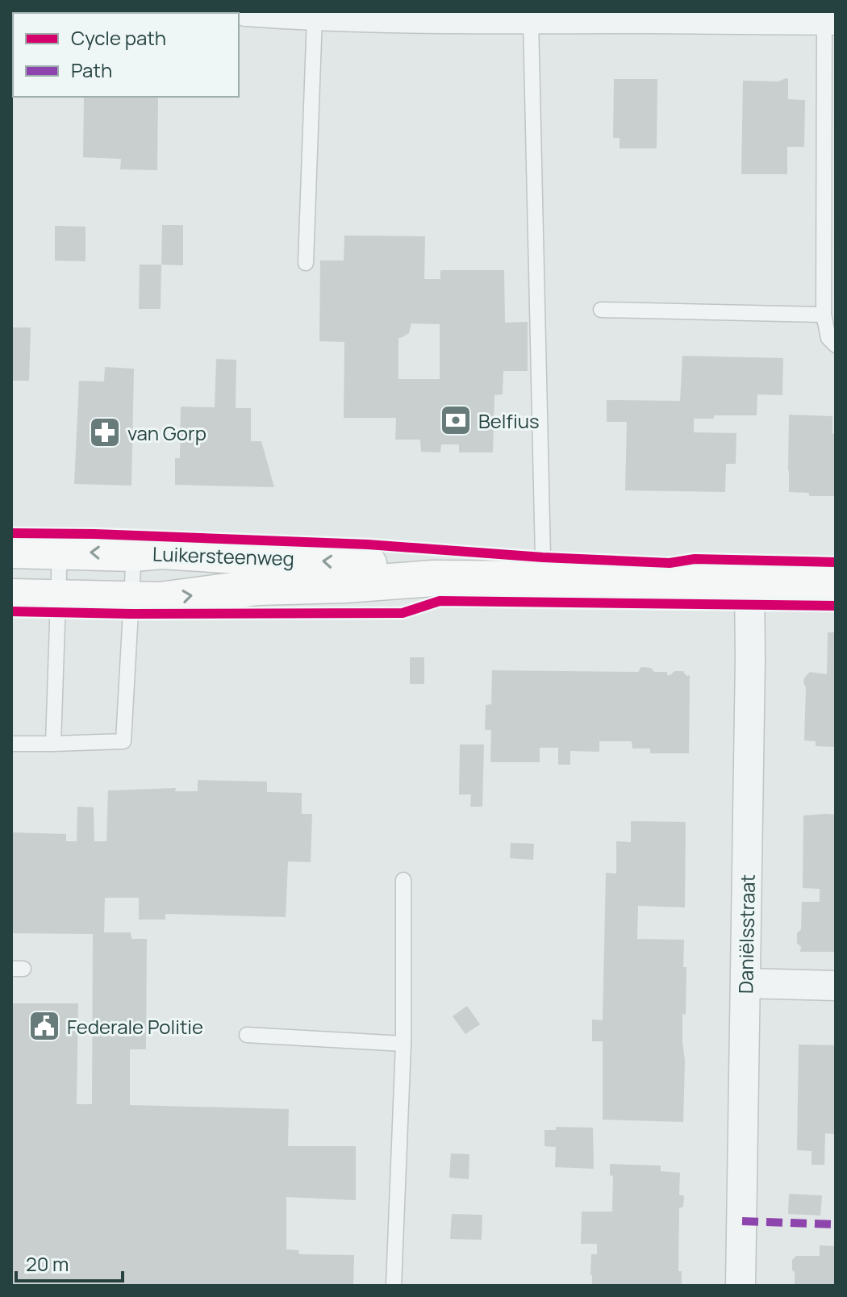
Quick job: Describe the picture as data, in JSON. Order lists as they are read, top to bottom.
{
  "streets": {
    "main road": ["Luikersteenweg"],
    "street": ["Daniëlsstraat"]
  },
  "crossings": [
    ["Luikersteenweg", "Daniëlsstraat"]
  ],
  "places": {
    "bank": ["Belfius"],
    "pharmacy": ["van Gorp"],
    "public building": ["Federale Politie"]
  },
  "legend": ["Cycle path", "Path"],
  "scale_bar": "20 m"
}
